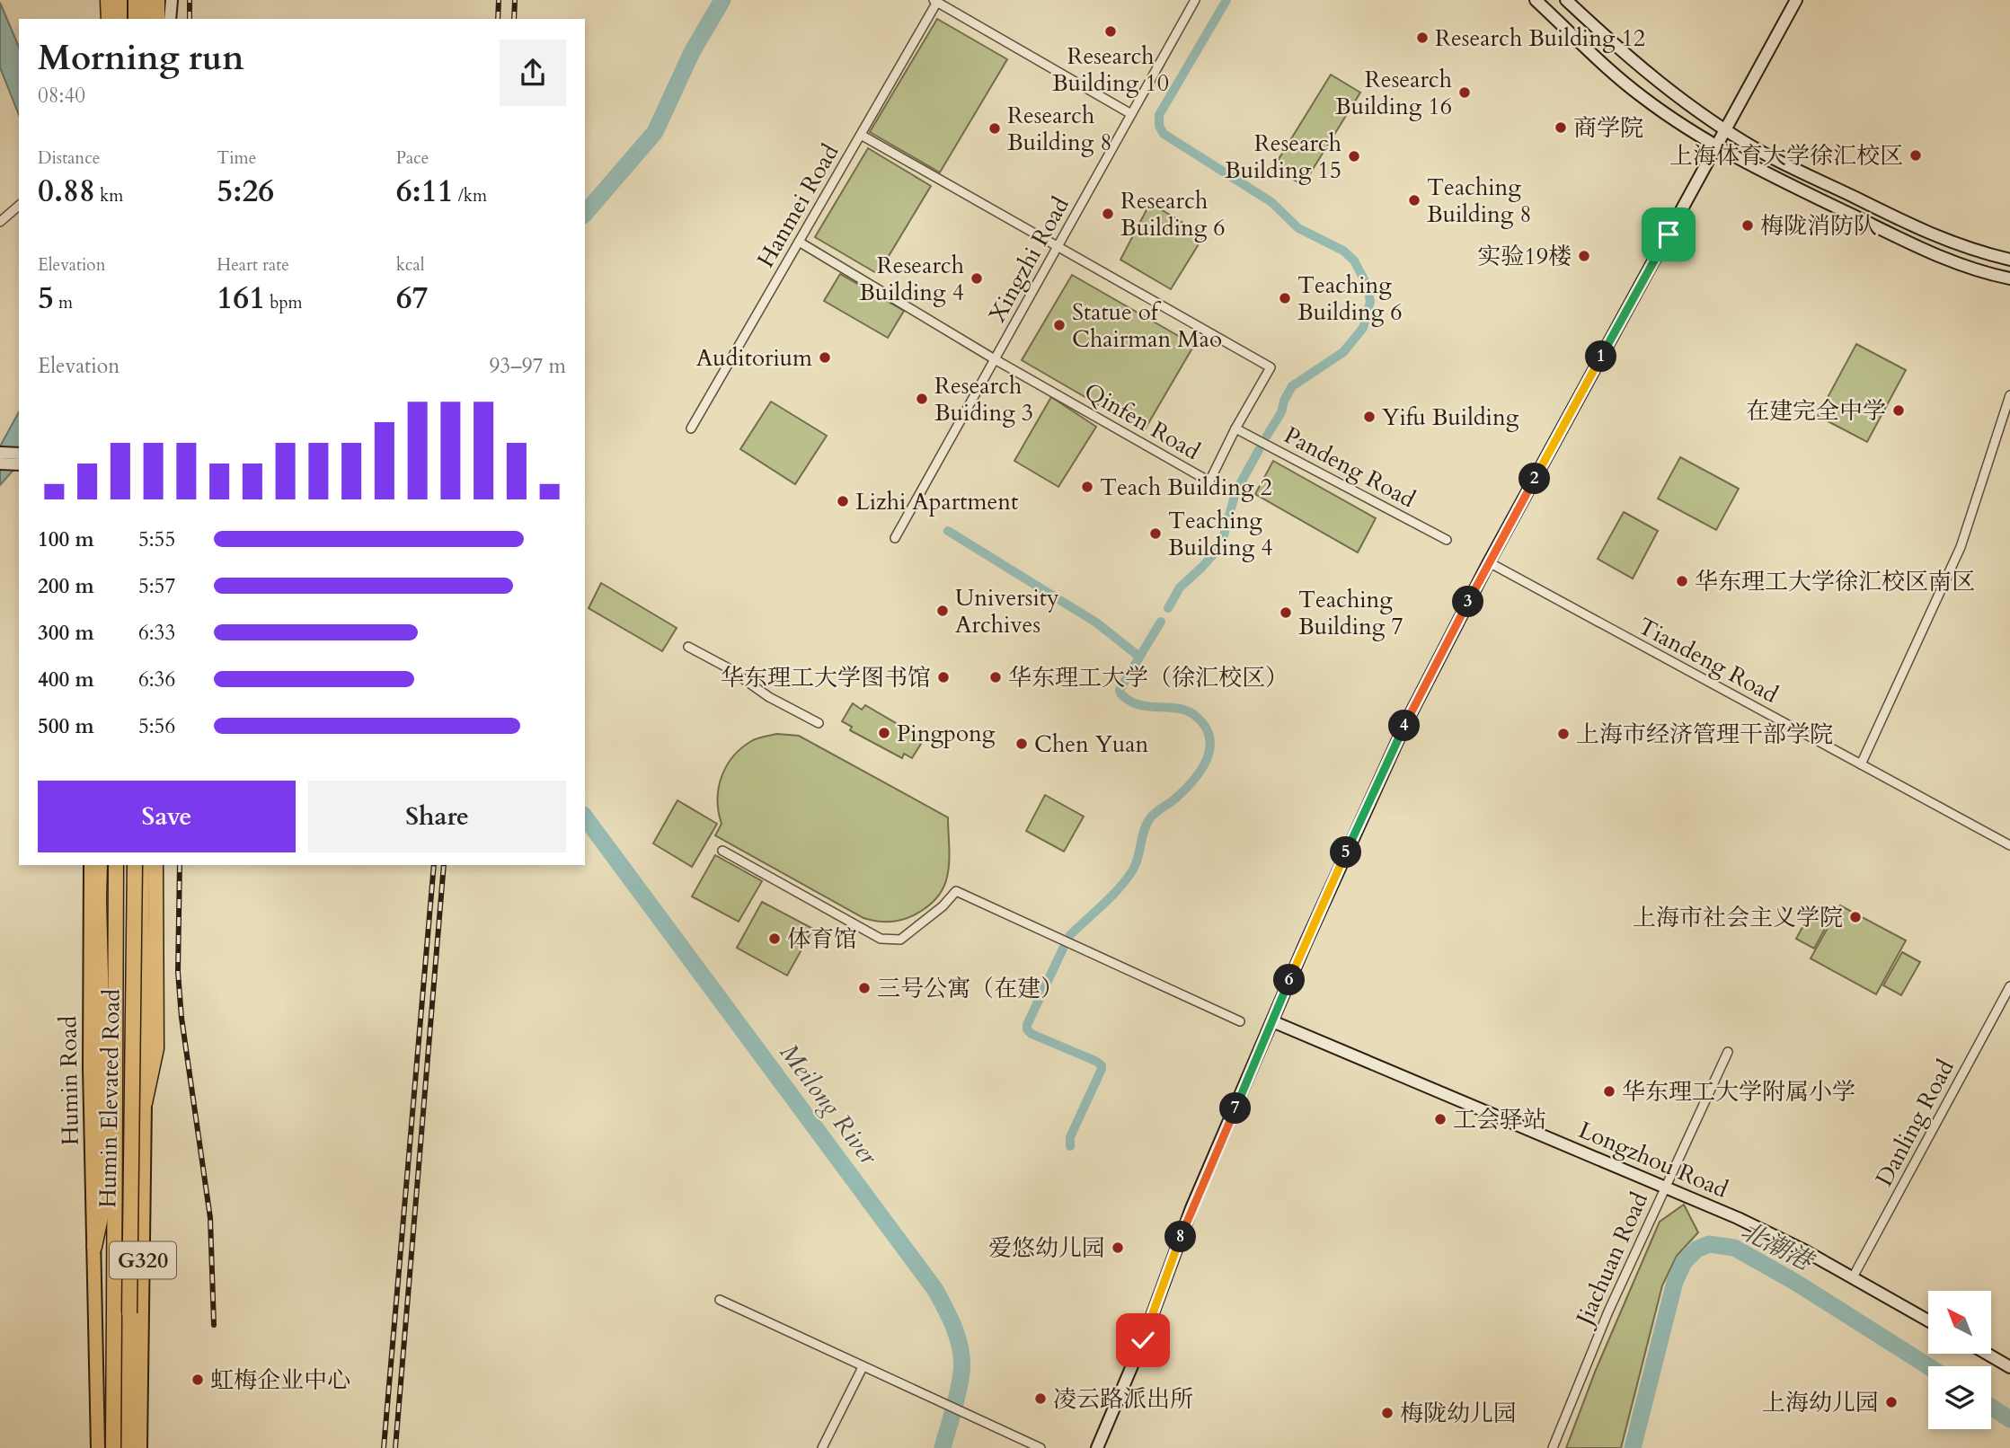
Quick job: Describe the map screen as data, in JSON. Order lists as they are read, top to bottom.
{
  "streets": {
    "highway": ["Humin Elevated Road"],
    "main road": ["Humin Road", "G320"],
    "street": [
      "Hanmei Road",
      "Xingzhi Road",
      "Qinfen Road",
      "Pandeng Road",
      "Tiandeng Road",
      "Danling Road",
      "Longzhou Road",
      "Jiachuan Road"
    ]
  },
  "crossings": [
    ["Hanmei Road", "Qinfen Road"],
    ["Xingzhi Road", "Qinfen Road"],
    ["Qinfen Road", "Pandeng Road"],
    ["Humin Road", "Humin Elevated Road"],
    ["Danling Road", "Longzhou Road"],
    ["Longzhou Road", "Jiachuan Road"]
  ],
  "water": ["Meilong River", "北潮港"],
  "places": [
    "Research Building 10",
    "Research Building 12",
    "Research Building 16",
    "商学院",
    "Research Building 8",
    "上海体育大学徐汇校区",
    "Research Building 15",
    "Teaching Building 8",
    "Research Building 6",
    "梅陇消防队",
    "实验19楼",
    "Research Building 4",
    "Teaching Building 6",
    "Statue of Chairman Mao",
    "Auditorium",
    "Research Buiding 3",
    "在建完全中学",
    "Yifu Building",
    "Teach Building 2",
    "Lizhi Apartment",
    "Teaching Building 4",
    "华东理工大学徐汇校区南区",
    "University Archives",
    "Teaching Building 7",
    "华东理工大学图书馆",
    "华东理工大学（徐汇校区）",
    "Pingpong",
    "上海市经济管理干部学院",
    "Chen Yuan",
    "上海市社会主义学院",
    "体育馆",
    "三号公寓（在建）",
    "华东理工大学附属小学",
    "工会驿站",
    "爱悠幼儿园",
    "虹梅企业中心",
    "凌云路派出所",
    "上海幼儿园",
    "梅陇幼儿园"
  ],
  "north": "top left",
  "page": {
    "heading": ["Morning run", "08:40"],
    "stats": [
      ["Distance", "0.88 km"],
      ["Time", "5:26"],
      ["Pace", "6:11 /km"],
      ["Elevation", "5 m"],
      ["Heart rate", "161 bpm"],
      ["kcal", "67"]
    ],
    "chart": ["Elevation", "93–97 m"],
    "pins": [
      "1",
      "2",
      "3",
      "4",
      "5",
      "6",
      "7",
      "8"
    ],
    "list": [
      {
        "name": "100 m",
        "note": "5:55"
      },
      {
        "name": "200 m",
        "note": "5:57"
      },
      {
        "name": "300 m",
        "note": "6:33"
      },
      {
        "name": "400 m",
        "note": "6:36"
      },
      {
        "name": "500 m",
        "note": "5:56"
      }
    ],
    "buttons": ["Save", "Share"]
  }
}
